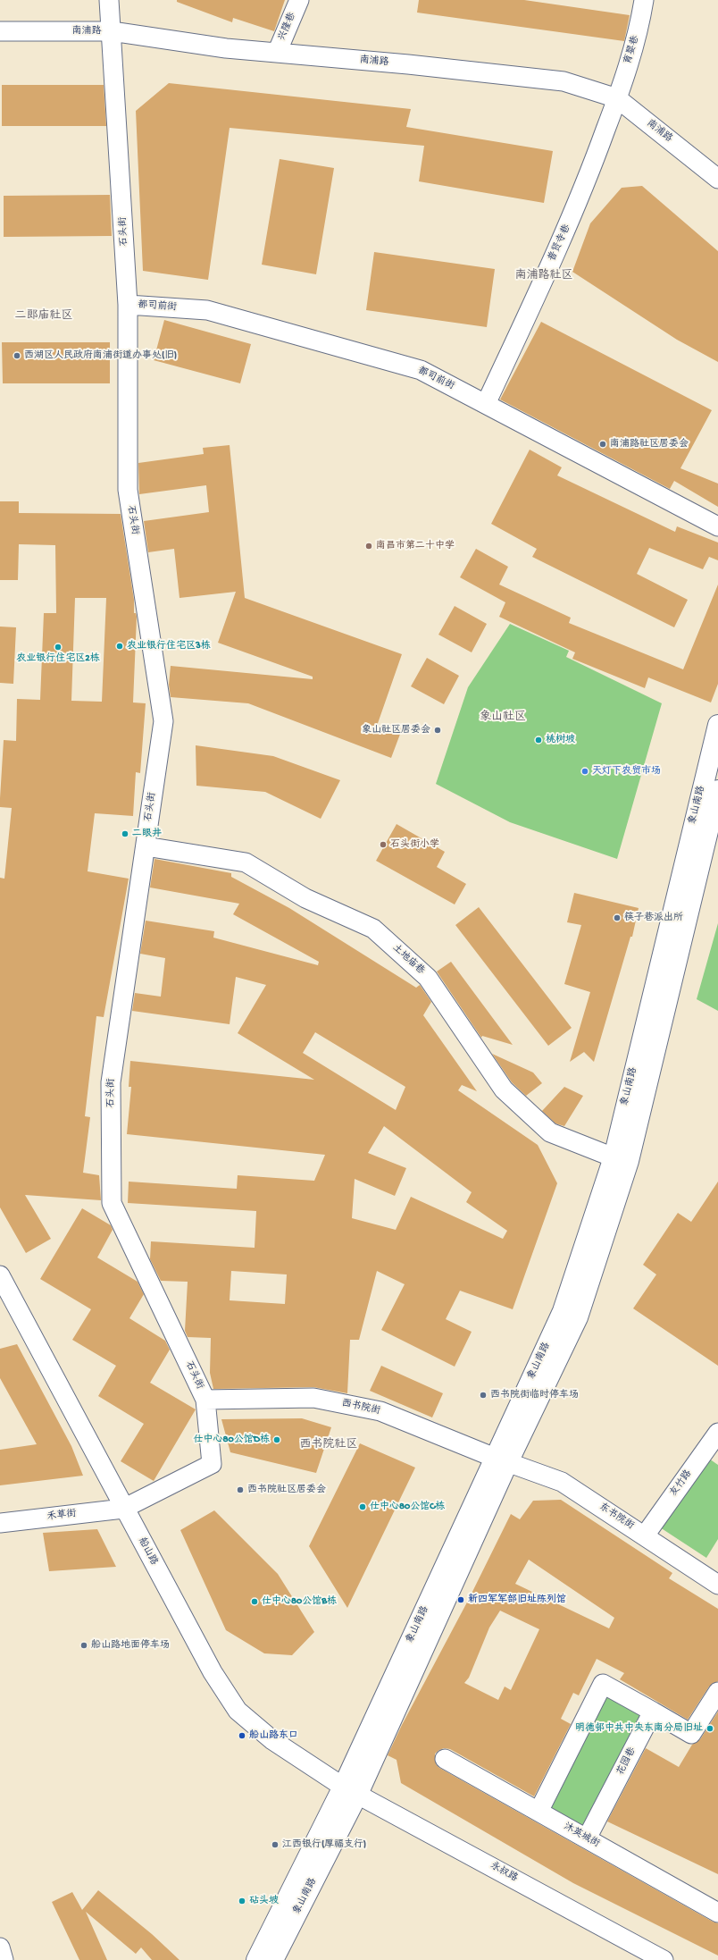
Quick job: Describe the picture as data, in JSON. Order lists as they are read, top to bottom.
{
  "streets": {
    "main road": ["象山南路"],
    "street": [
      "兴隆巷",
      "南浦路",
      "育婴巷",
      "石头街",
      "普贤寺巷",
      "都司前街",
      "土地庙巷",
      "西书院街",
      "友竹路",
      "禾草街",
      "东书院街",
      "船山路",
      "花园巷",
      "沐英城街",
      "永叔路"
    ]
  },
  "crossings": [
    ["兴隆巷", "南浦路"],
    ["南浦路", "育婴巷"],
    ["南浦路", "石头街"],
    ["南浦路", "普贤寺巷"],
    ["育婴巷", "普贤寺巷"],
    ["石头街", "都司前街"],
    ["石头街", "土地庙巷"],
    ["石头街", "西书院街"],
    ["石头街", "禾草街"],
    ["石头街", "船山路"],
    ["普贤寺巷", "都司前街"],
    ["象山南路", "土地庙巷"],
    ["象山南路", "西书院街"],
    ["象山南路", "东书院街"],
    ["象山南路", "船山路"],
    ["象山南路", "永叔路"],
    ["西书院街", "东书院街"],
    ["友竹路", "东书院街"],
    ["禾草街", "船山路"],
    ["船山路", "永叔路"],
    ["花园巷", "沐英城街"]
  ],
  "districts": [
    "南浦路社区",
    "二郎庙社区",
    "象山社区",
    "西书院社区"
  ],
  "places": [
    "西湖区人民政府南浦街道办事处(旧)",
    "南浦路社区居委会",
    "南昌市第二十中学",
    "农业银行住宅区3栋",
    "农业银行住宅区2栋",
    "象山社区居委会",
    "桃树坡",
    "天灯下农贸市场",
    "二眼井",
    "石头街小学",
    "筷子巷派出所",
    "西书院街临时停车场",
    "仕中心80公馆D栋",
    "西书院社区居委会",
    "仕中心80公馆C栋",
    "新四军军部旧址陈列馆",
    "仕中心80公馆B栋",
    "船山路地面停车场",
    "明德邨中共中央东南分局旧址",
    "船山路东口",
    "江西银行(厚福支行)",
    "砧头坡"
  ]
}
